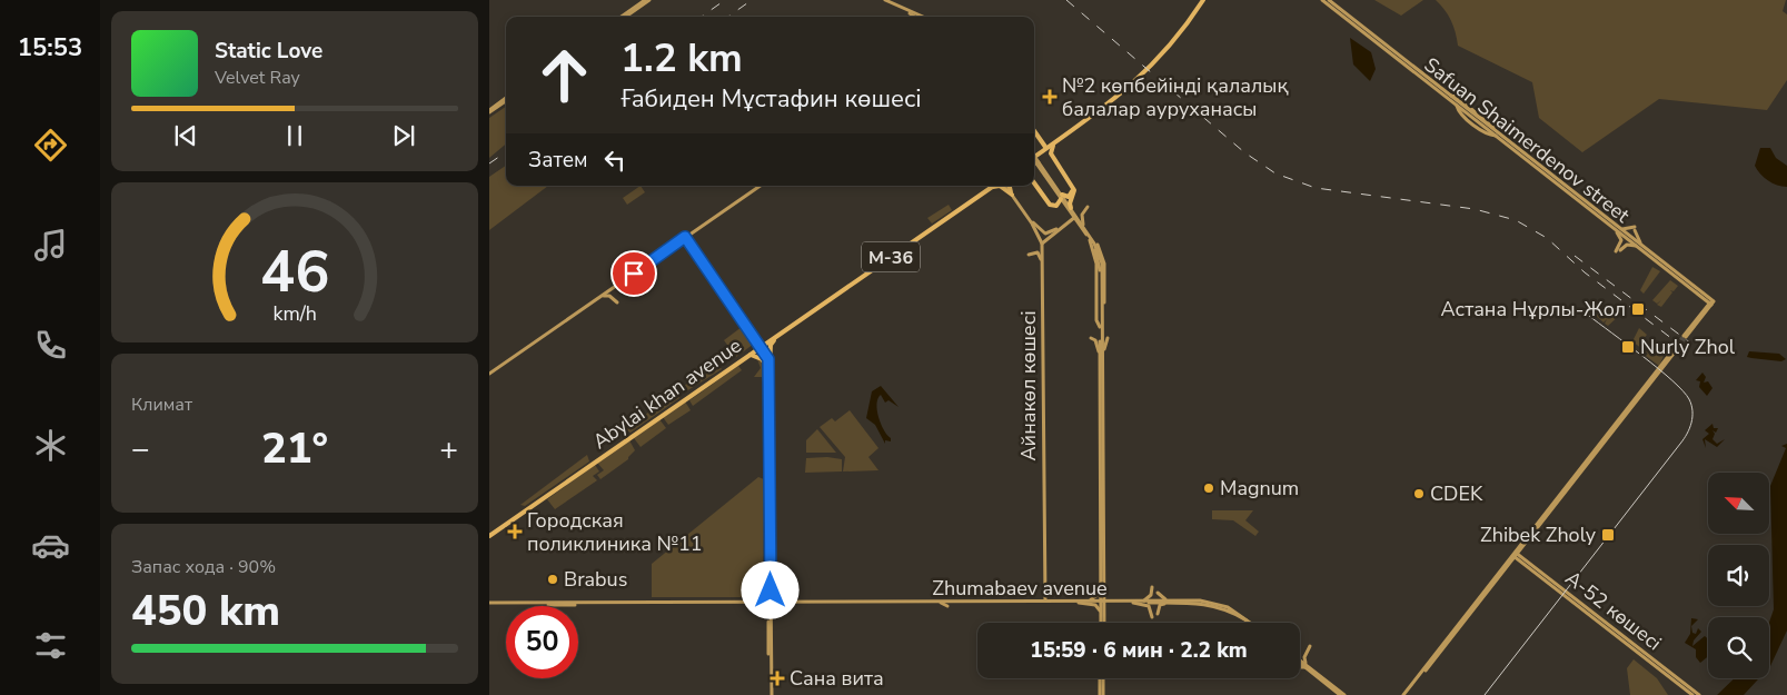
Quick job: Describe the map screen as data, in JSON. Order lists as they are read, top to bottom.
{
  "streets": {
    "main road": [
      "Safuan Shaimerdenov street",
      "M-36",
      "Айнакөл көшесі",
      "Abylai khan avenue",
      "Zhumabaev avenue",
      "А-52 көшесі"
    ]
  },
  "crossings": [
    ["Айнакөл көшесі", "Zhumabaev avenue"]
  ],
  "places": {
    "health": ["№2 көпбейінді қалалық балалар ауруханасы", "Городская поликлиника №11", "Сана вита"],
    "transit": ["Астана Нұрлы-Жол", "Nurly Zhol", "Zhibek Zholy"],
    "other": ["Magnum", "CDEK", "Brabus"]
  },
  "north": "top left",
  "page": {
    "tabs": "15:53",
    "turn": ["1.2 km", "Ғабиден Мұстафин көшесі"],
    "song": ["Static Love", "Velvet Ray"],
    "then": "Затем",
    "tile": [
      "Климат",
      ["Запас хода · 90%", "450 km"]
    ],
    "heat": ["−", "21°", "+"],
    "limit": "50",
    "trip": "15:59 · 6 мин · 2.2 km",
    "gauge": ["46", "km/h"]
  }
}
